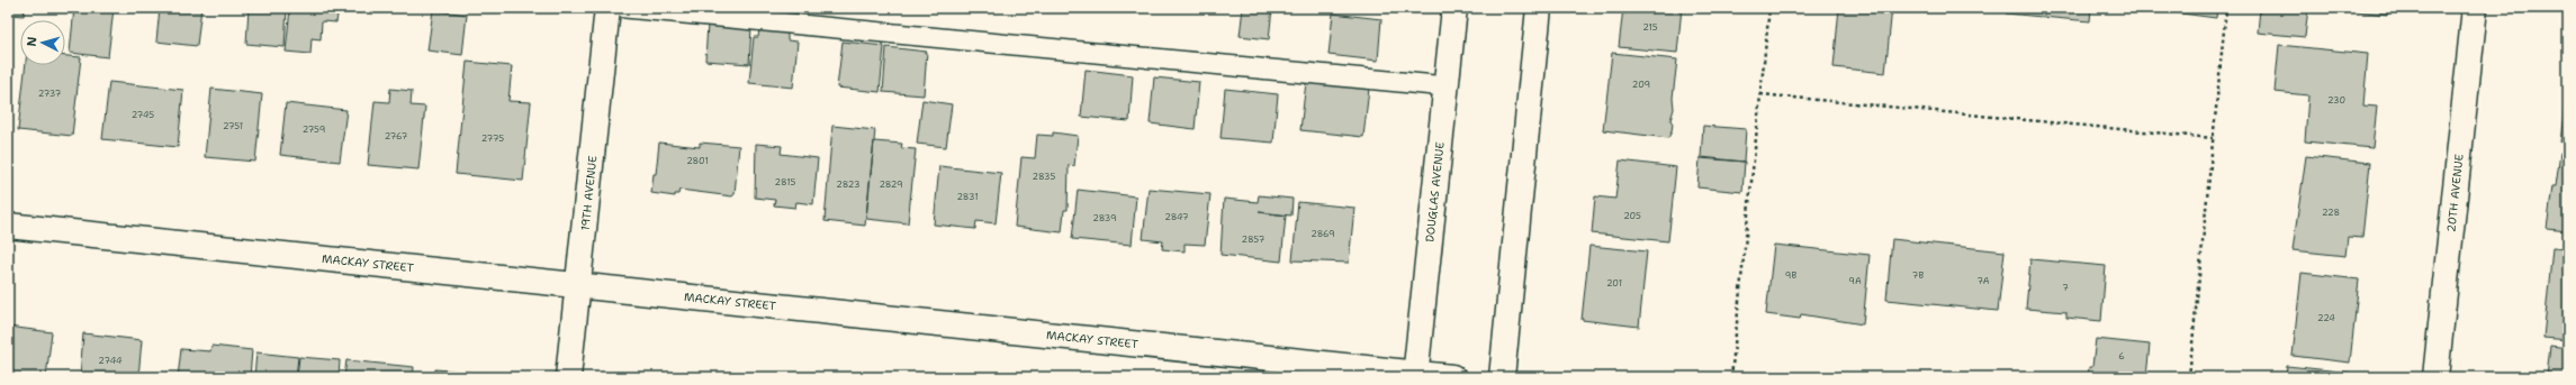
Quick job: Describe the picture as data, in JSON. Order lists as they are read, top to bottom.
{
  "streets": {
    "street": [
      "DOUGLAS AVENUE",
      "19TH AVENUE",
      "20TH AVENUE",
      "MACKAY STREET"
    ]
  },
  "crossings": [
    ["DOUGLAS AVENUE", "MACKAY STREET"],
    ["19TH AVENUE", "MACKAY STREET"]
  ],
  "house_numbers": [
    "215",
    "209",
    "2737",
    "230",
    "2745",
    "2751",
    "2759",
    "2767",
    "2775",
    "2801",
    "2835",
    "2815",
    "2823",
    "2829",
    "2831",
    "228",
    "205",
    "2847",
    "2839",
    "2869",
    "2857",
    "9B",
    "7B",
    "9A",
    "7A",
    "201",
    "7",
    "224",
    "6",
    "2744"
  ],
  "north": "left"
}
